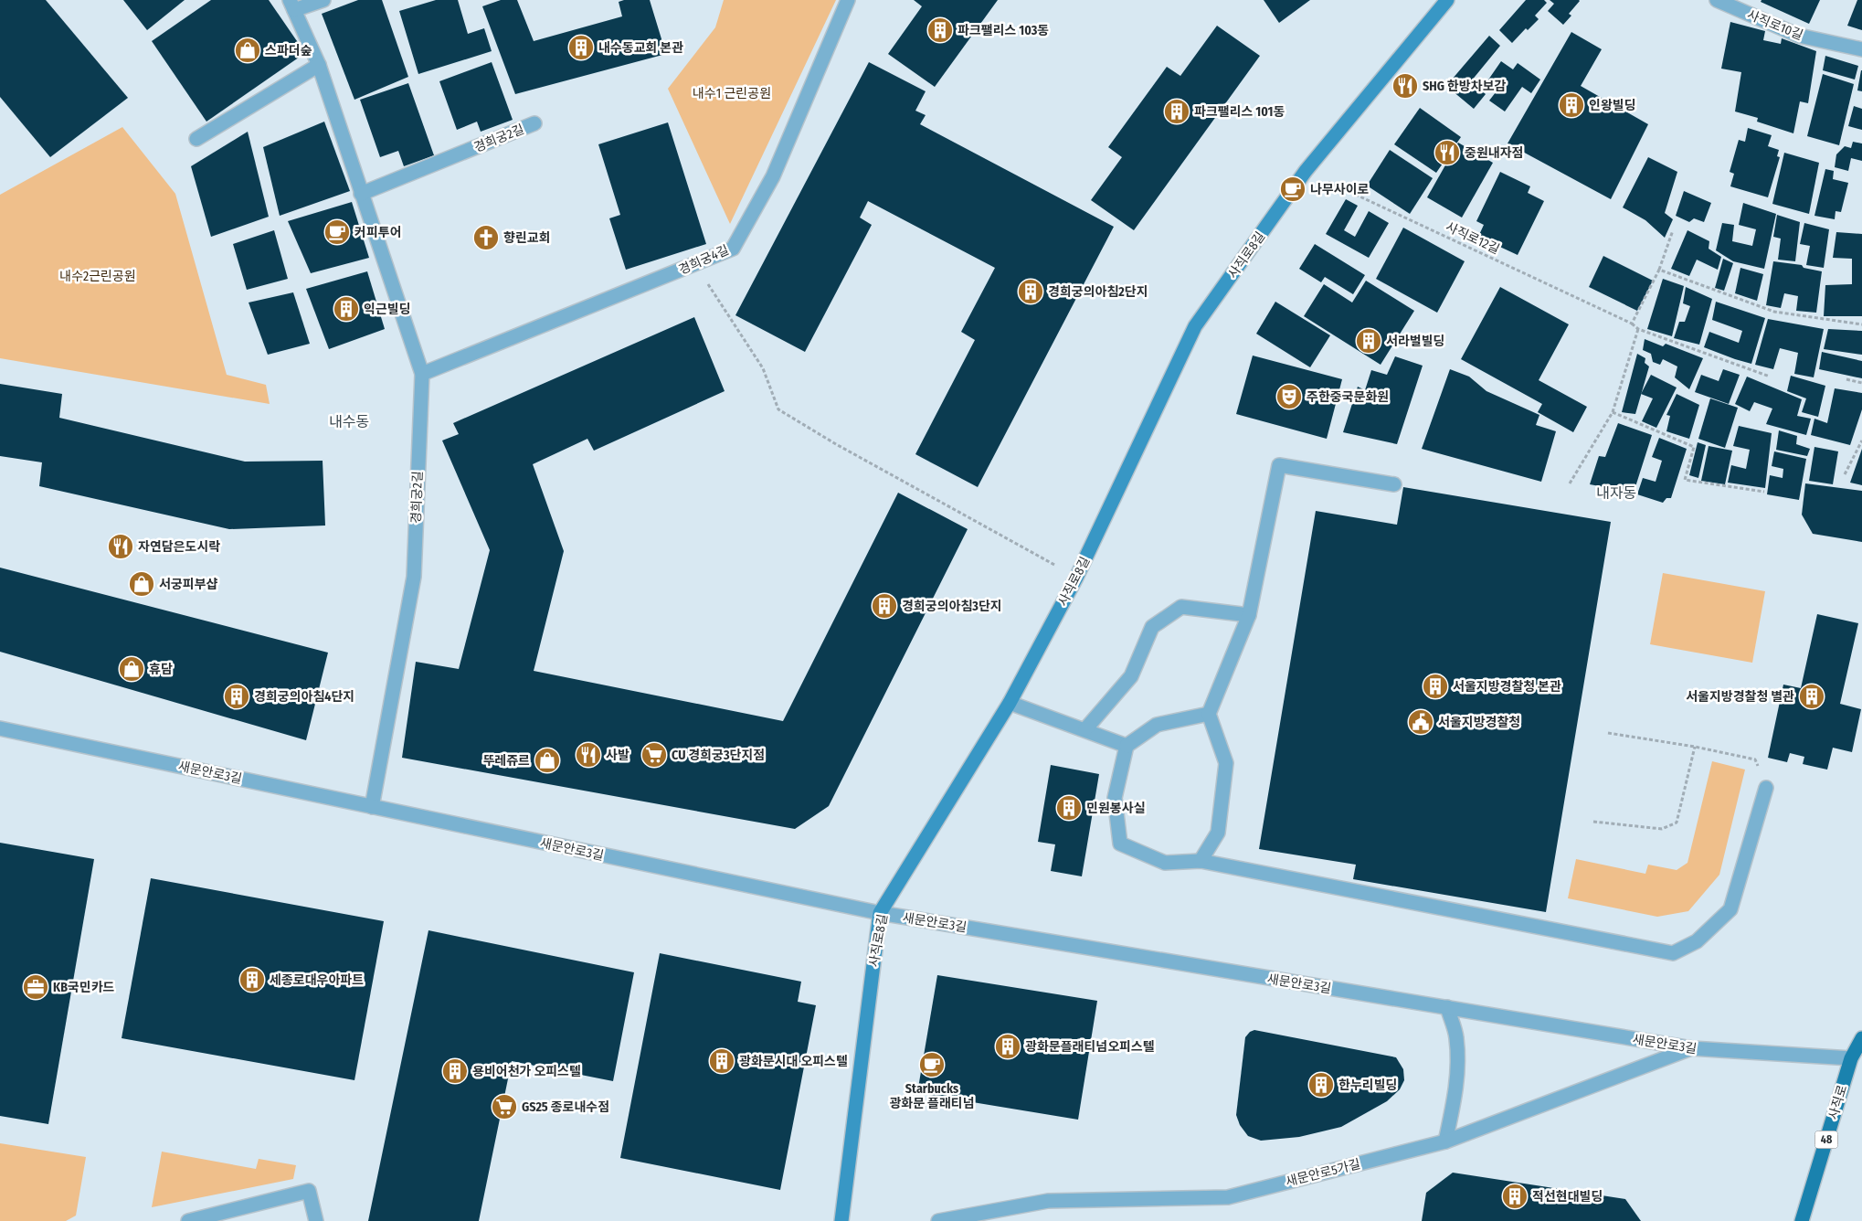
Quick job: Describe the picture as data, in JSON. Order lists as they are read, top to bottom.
{
  "streets": {
    "main road": ["사직로", "48"],
    "street": [
      "사직로10길",
      "경희궁2길",
      "사직로8길",
      "경희궁4길",
      "새문안로3길",
      "새문안로5가길"
    ],
    "path": ["사직로12길"]
  },
  "crossings": [
    ["경희궁2길", "경희궁4길"],
    ["경희궁2길", "새문안로3길"],
    ["사직로12길", "사직로8길"],
    ["사직로8길", "새문안로3길"],
    ["새문안로3길", "사직로"],
    ["새문안로3길", "새문안로5가길"]
  ],
  "districts": ["내수동", "내자동"],
  "parks": ["내수1 근린공원", "내수2근린공원"],
  "places": {
    "building": [
      "파크팰리스 103동",
      "내수동교회 본관",
      "인왕빌딩",
      "파크팰리스 101동",
      "경희궁의아침2단지",
      "익근빌딩",
      "서라벌빌딩",
      "경희궁의아침3단지",
      "서울지방경찰청 본관",
      "경희궁의아침4단지",
      "서울지방경찰청 별관",
      "민원봉사실",
      "세종로대우아파트",
      "광화문플래티넘오피스텔",
      "광화문시대 오피스텔",
      "용비어천가 오피스텔",
      "한누리빌딩",
      "적선현대빌딩"
    ],
    "shop": [
      "스파더숲",
      "서궁피부샵",
      "휴담",
      "뚜레쥬르"
    ],
    "restaurant": [
      "SHG 한방차보감",
      "중원내자점",
      "자연담은도시락",
      "사발"
    ],
    "cafe": ["나무사이로", "커피투어", "Starbucks 광화문 플래티넘"],
    "church": ["향린교회"],
    "theatre": ["주한중국문화원"],
    "public building": ["서울지방경찰청"],
    "supermarket": ["CU 경희궁3단지점", "GS25 종로내수점"],
    "office": ["KB국민카드"]
  }
}
